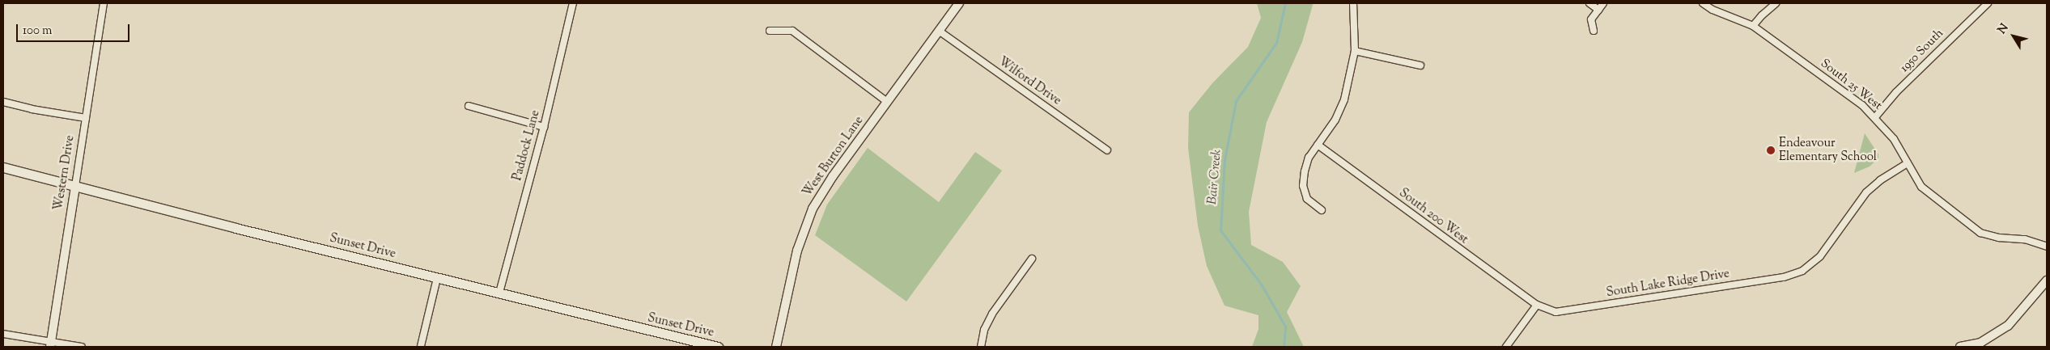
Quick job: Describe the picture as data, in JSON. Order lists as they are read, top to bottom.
{
  "streets": {
    "main road": ["Sunset Drive"],
    "street": [
      "1950 South",
      "Wilford Drive",
      "South 25 West",
      "Paddock Lane",
      "West Burton Lane",
      "Western Drive",
      "South 200 West",
      "South Lake Ridge Drive"
    ]
  },
  "crossings": [
    ["1950 South", "South 25 West"],
    ["Wilford Drive", "West Burton Lane"],
    ["South 25 West", "South Lake Ridge Drive"],
    ["Paddock Lane", "Sunset Drive"],
    ["Western Drive", "Sunset Drive"],
    ["South 200 West", "South Lake Ridge Drive"]
  ],
  "water": ["Bair Creek"],
  "places": ["Endeavour Elementary School"],
  "scale_bar": "100 m",
  "north": "top left"
}
